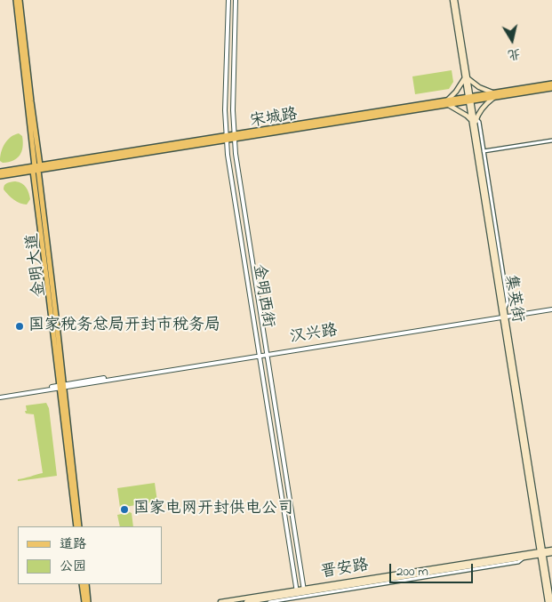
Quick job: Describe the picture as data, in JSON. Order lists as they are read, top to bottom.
{
  "streets": {
    "main road": [
      "宋城路",
      "金明大道",
      "集英街",
      "晋安路"
    ],
    "street": ["金明西街", "汉兴路"]
  },
  "crossings": [
    ["宋城路", "金明大道"],
    ["宋城路", "金明西街"],
    ["宋城路", "集英街"],
    ["金明大道", "汉兴路"],
    ["金明西街", "汉兴路"],
    ["金明西街", "晋安路"],
    ["集英街", "汉兴路"],
    ["集英街", "晋安路"]
  ],
  "places": ["国家税务总局开封市税务局", "国家电网开封供电公司"],
  "legend": ["道路", "公园"],
  "scale_bar": "200 m",
  "north": "bottom"
}
